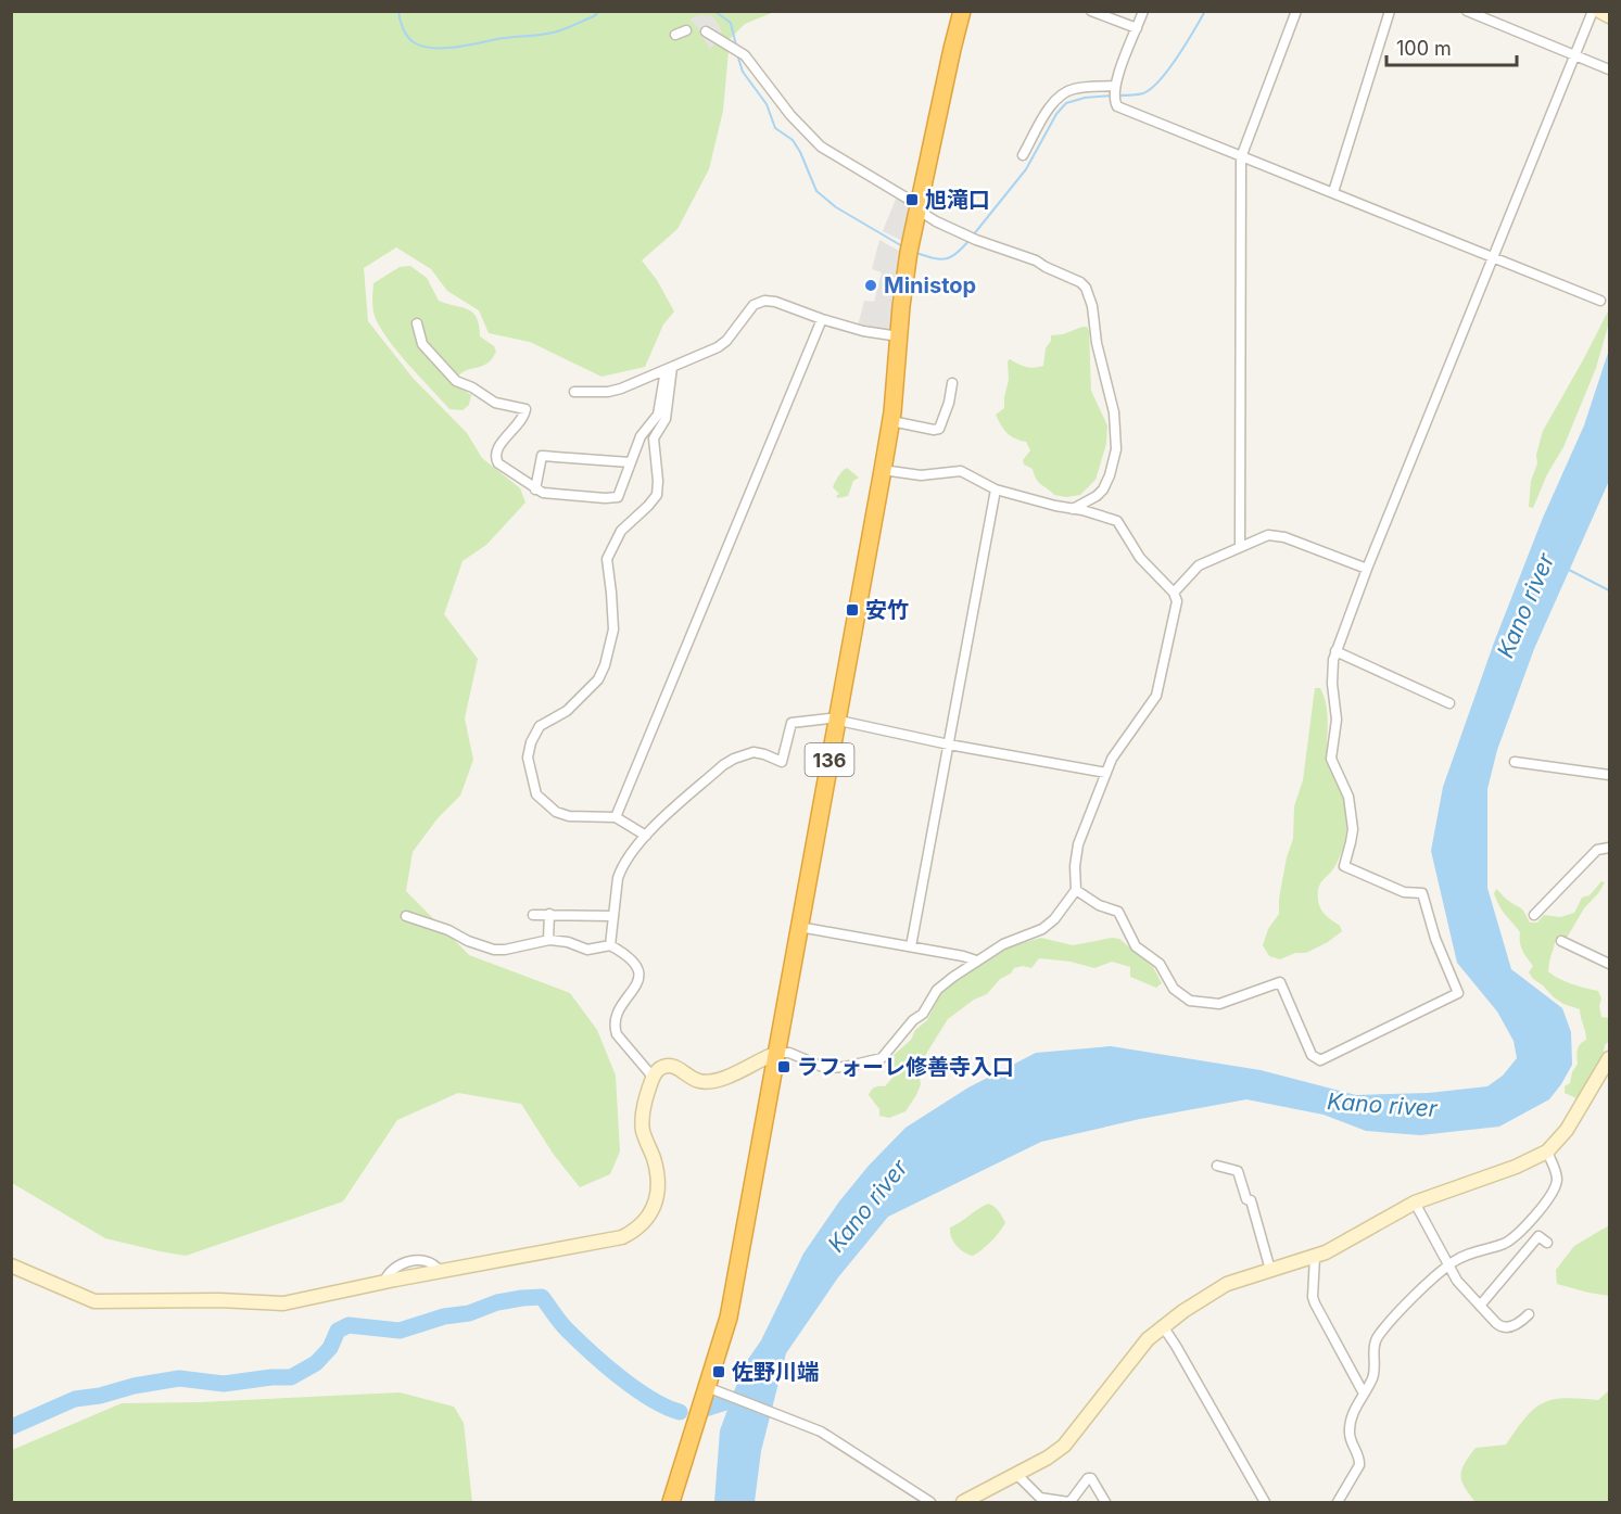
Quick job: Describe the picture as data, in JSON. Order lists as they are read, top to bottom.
{
  "streets": {
    "highway": ["136"]
  },
  "water": ["Kano river"],
  "places": {
    "transit": [
      "旭滝口",
      "安竹",
      "ラフォーレ修善寺入口",
      "佐野川端"
    ],
    "other": ["Ministop"]
  },
  "scale_bar": "100 m"
}
